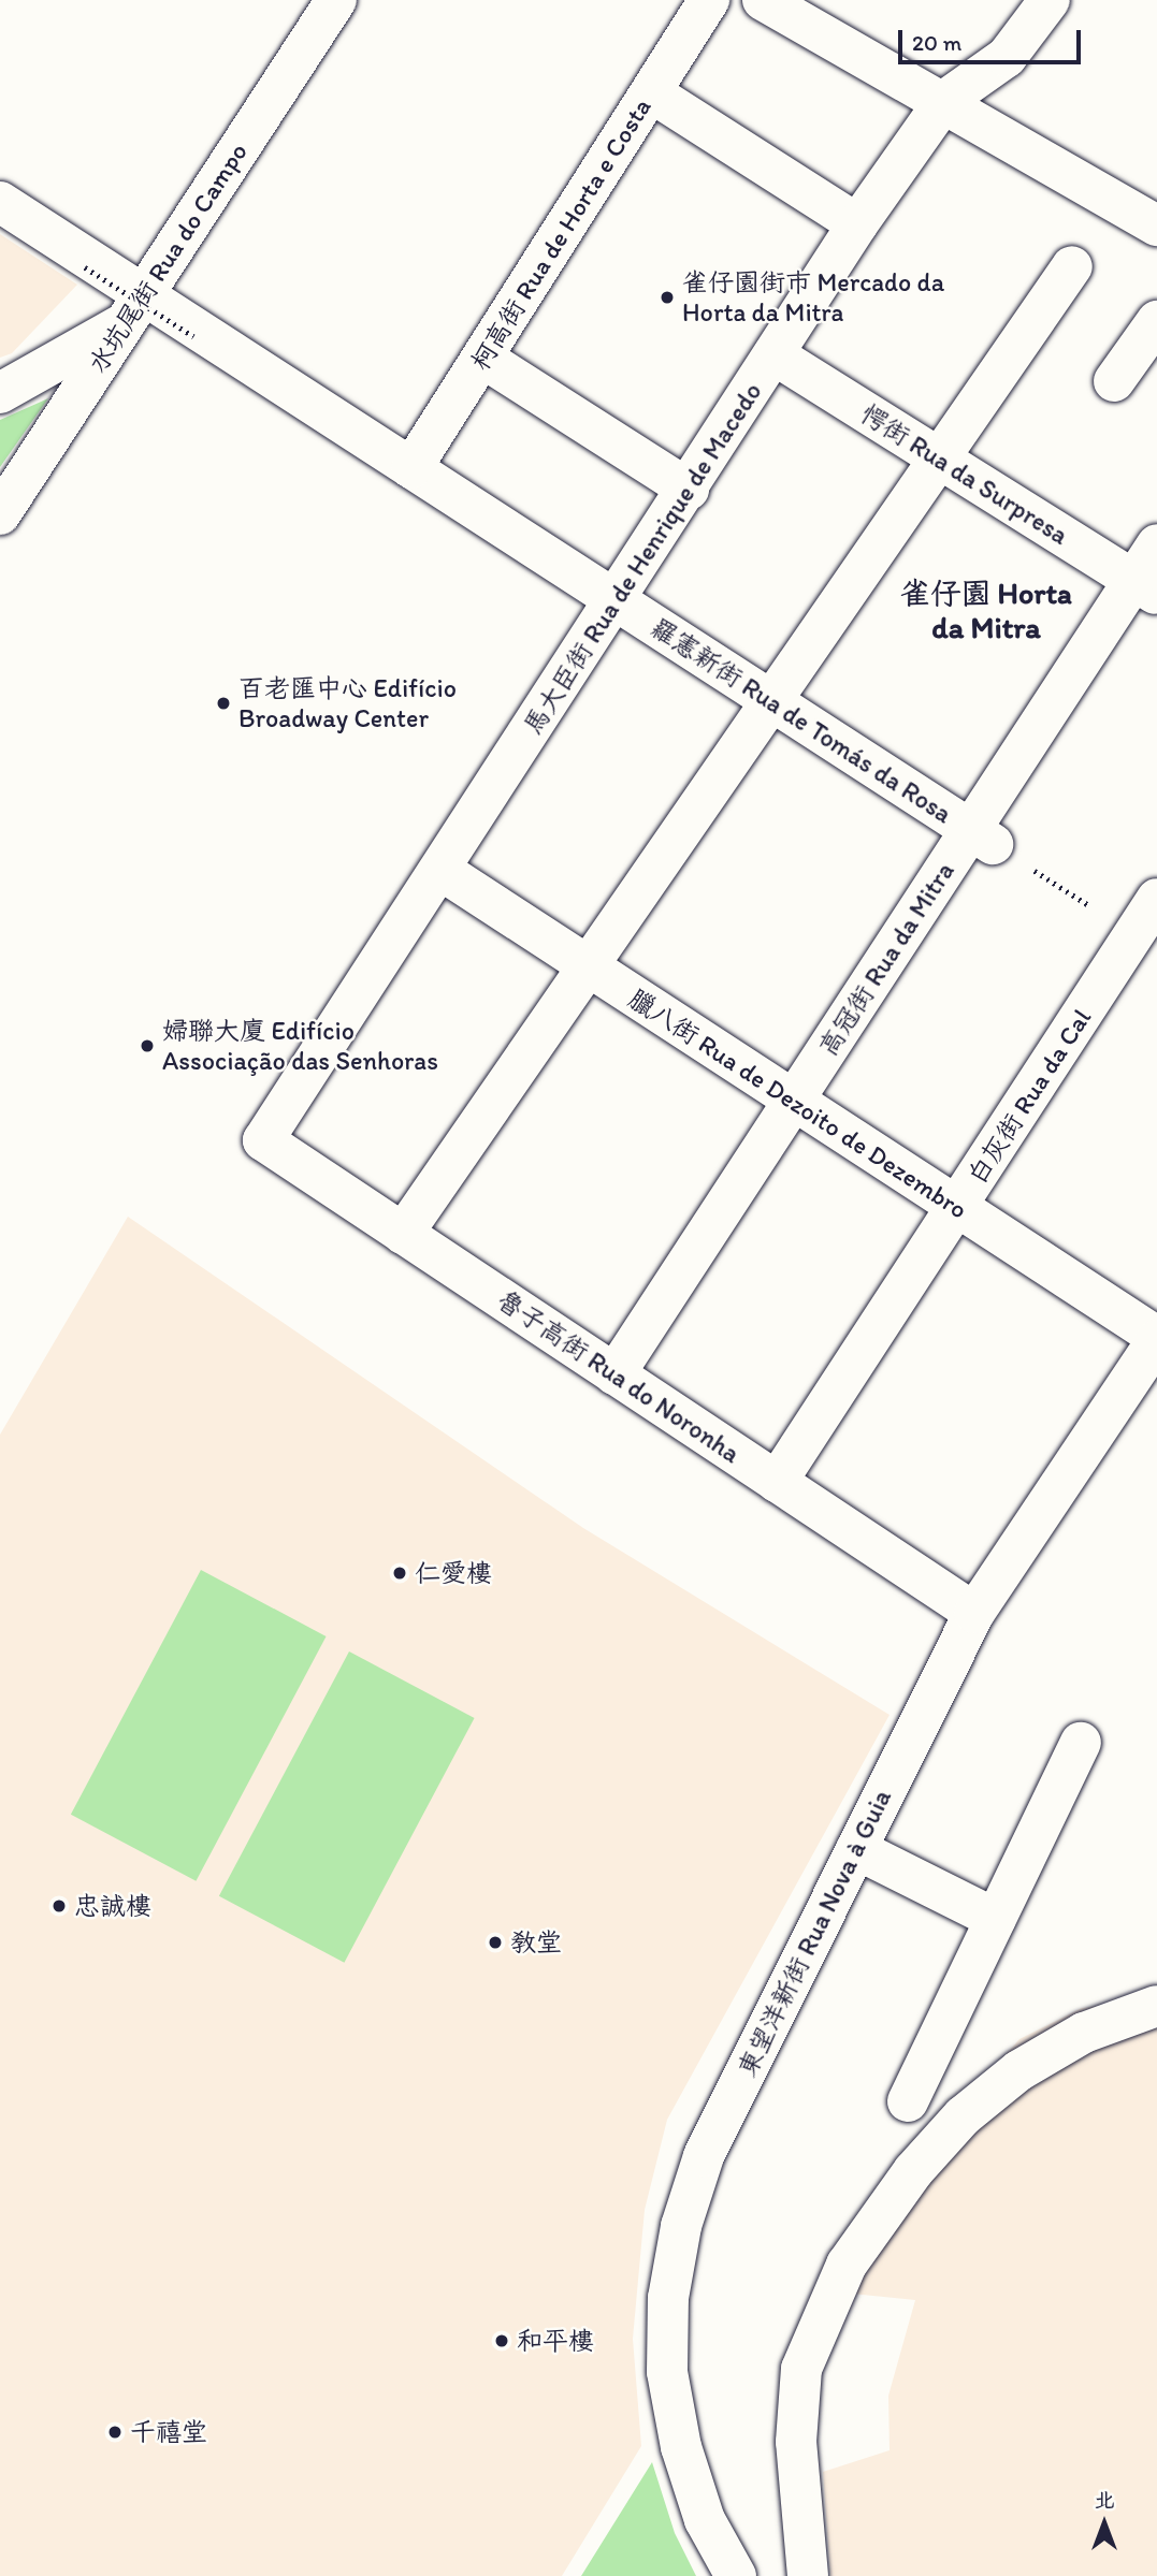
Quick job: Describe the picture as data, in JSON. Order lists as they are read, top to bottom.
{
  "streets": {
    "street": [
      "柯高街 Rua de Horta e Costa",
      "水坑尾街 Rua do Campo",
      "愕街 Rua da Surpresa",
      "馬大臣街 Rua de Henrique de Macedo",
      "羅憲新街 Rua de Tomás da Rosa",
      "高冠街 Rua da Mitra",
      "白灰街 Rua da Cal",
      "臘八街 Rua de Dezoito de Dezembro",
      "魯子高街 Rua do Noronha",
      "東望洋新街 Rua Nova à Guia"
    ]
  },
  "crossings": [
    ["柯高街 Rua de Horta e Costa", "羅憲新街 Rua de Tomás da Rosa"],
    ["水坑尾街 Rua do Campo", "羅憲新街 Rua de Tomás da Rosa"],
    ["愕街 Rua da Surpresa", "馬大臣街 Rua de Henrique de Macedo"],
    ["愕街 Rua da Surpresa", "高冠街 Rua da Mitra"],
    ["馬大臣街 Rua de Henrique de Macedo", "羅憲新街 Rua de Tomás da Rosa"],
    ["馬大臣街 Rua de Henrique de Macedo", "臘八街 Rua de Dezoito de Dezembro"],
    ["馬大臣街 Rua de Henrique de Macedo", "魯子高街 Rua do Noronha"],
    ["羅憲新街 Rua de Tomás da Rosa", "高冠街 Rua da Mitra"],
    ["高冠街 Rua da Mitra", "臘八街 Rua de Dezoito de Dezembro"],
    ["高冠街 Rua da Mitra", "魯子高街 Rua do Noronha"],
    ["白灰街 Rua da Cal", "臘八街 Rua de Dezoito de Dezembro"],
    ["白灰街 Rua da Cal", "魯子高街 Rua do Noronha"],
    ["臘八街 Rua de Dezoito de Dezembro", "東望洋新街 Rua Nova à Guia"],
    ["魯子高街 Rua do Noronha", "東望洋新街 Rua Nova à Guia"]
  ],
  "districts": ["雀仔園 Horta da Mitra"],
  "places": [
    "雀仔園街市 Mercado da Horta da Mitra",
    "百老匯中心 Edifício Broadway Center",
    "婦聯大廈 Edifício Associação das Senhoras",
    "仁愛樓",
    "忠誠樓",
    "教堂",
    "和平樓",
    "千禧堂"
  ],
  "scale_bar": "20 m",
  "north": "top"
}
